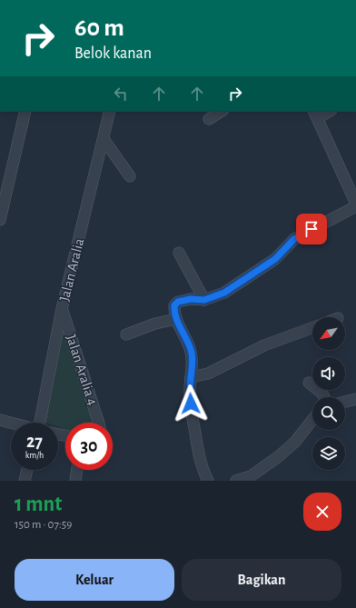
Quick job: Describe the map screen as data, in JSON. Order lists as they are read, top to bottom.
{
  "streets": {
    "street": ["Jalan Aralia", "Jalan Aralia 4"]
  },
  "crossings": [
    ["Jalan Aralia", "Jalan Aralia 4"]
  ],
  "north": "bottom left",
  "page": {
    "turn": ["60 m", "Belok kanan"],
    "speed": "27 km/h",
    "limit": "30",
    "heading": ["1 mnt", "150 m · 07:59"],
    "buttons": ["Keluar", "Bagikan"]
  }
}
